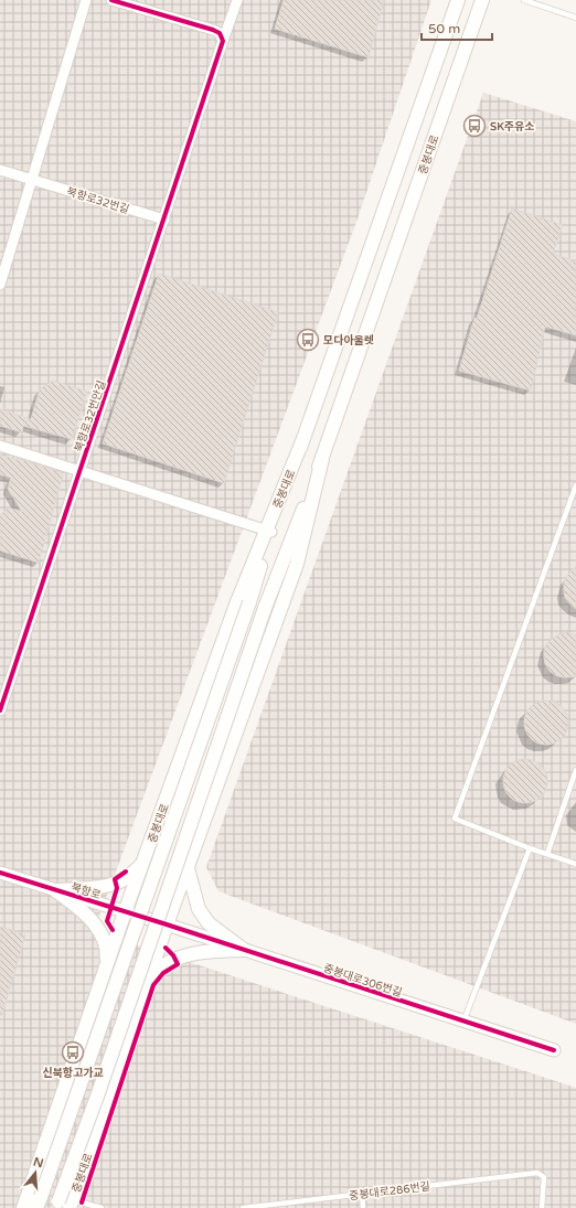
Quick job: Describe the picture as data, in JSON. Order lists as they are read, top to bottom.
{
  "streets": {
    "main road": ["중봉대로"],
    "street": [
      "북항로32번길",
      "북항로32번안길",
      "북항로",
      "중봉대로306번길"
    ],
    "lane": ["중봉대로286번길"]
  },
  "crossings": [
    ["중봉대로", "북항로"],
    ["중봉대로", "중봉대로306번길"],
    ["북항로32번길", "북항로32번안길"],
    ["북항로", "중봉대로306번길"]
  ],
  "places": {
    "bus stop": ["SK주유소", "모다아울렛", "신북항고가교"]
  },
  "scale_bar": "50 m",
  "north": "top"
}
